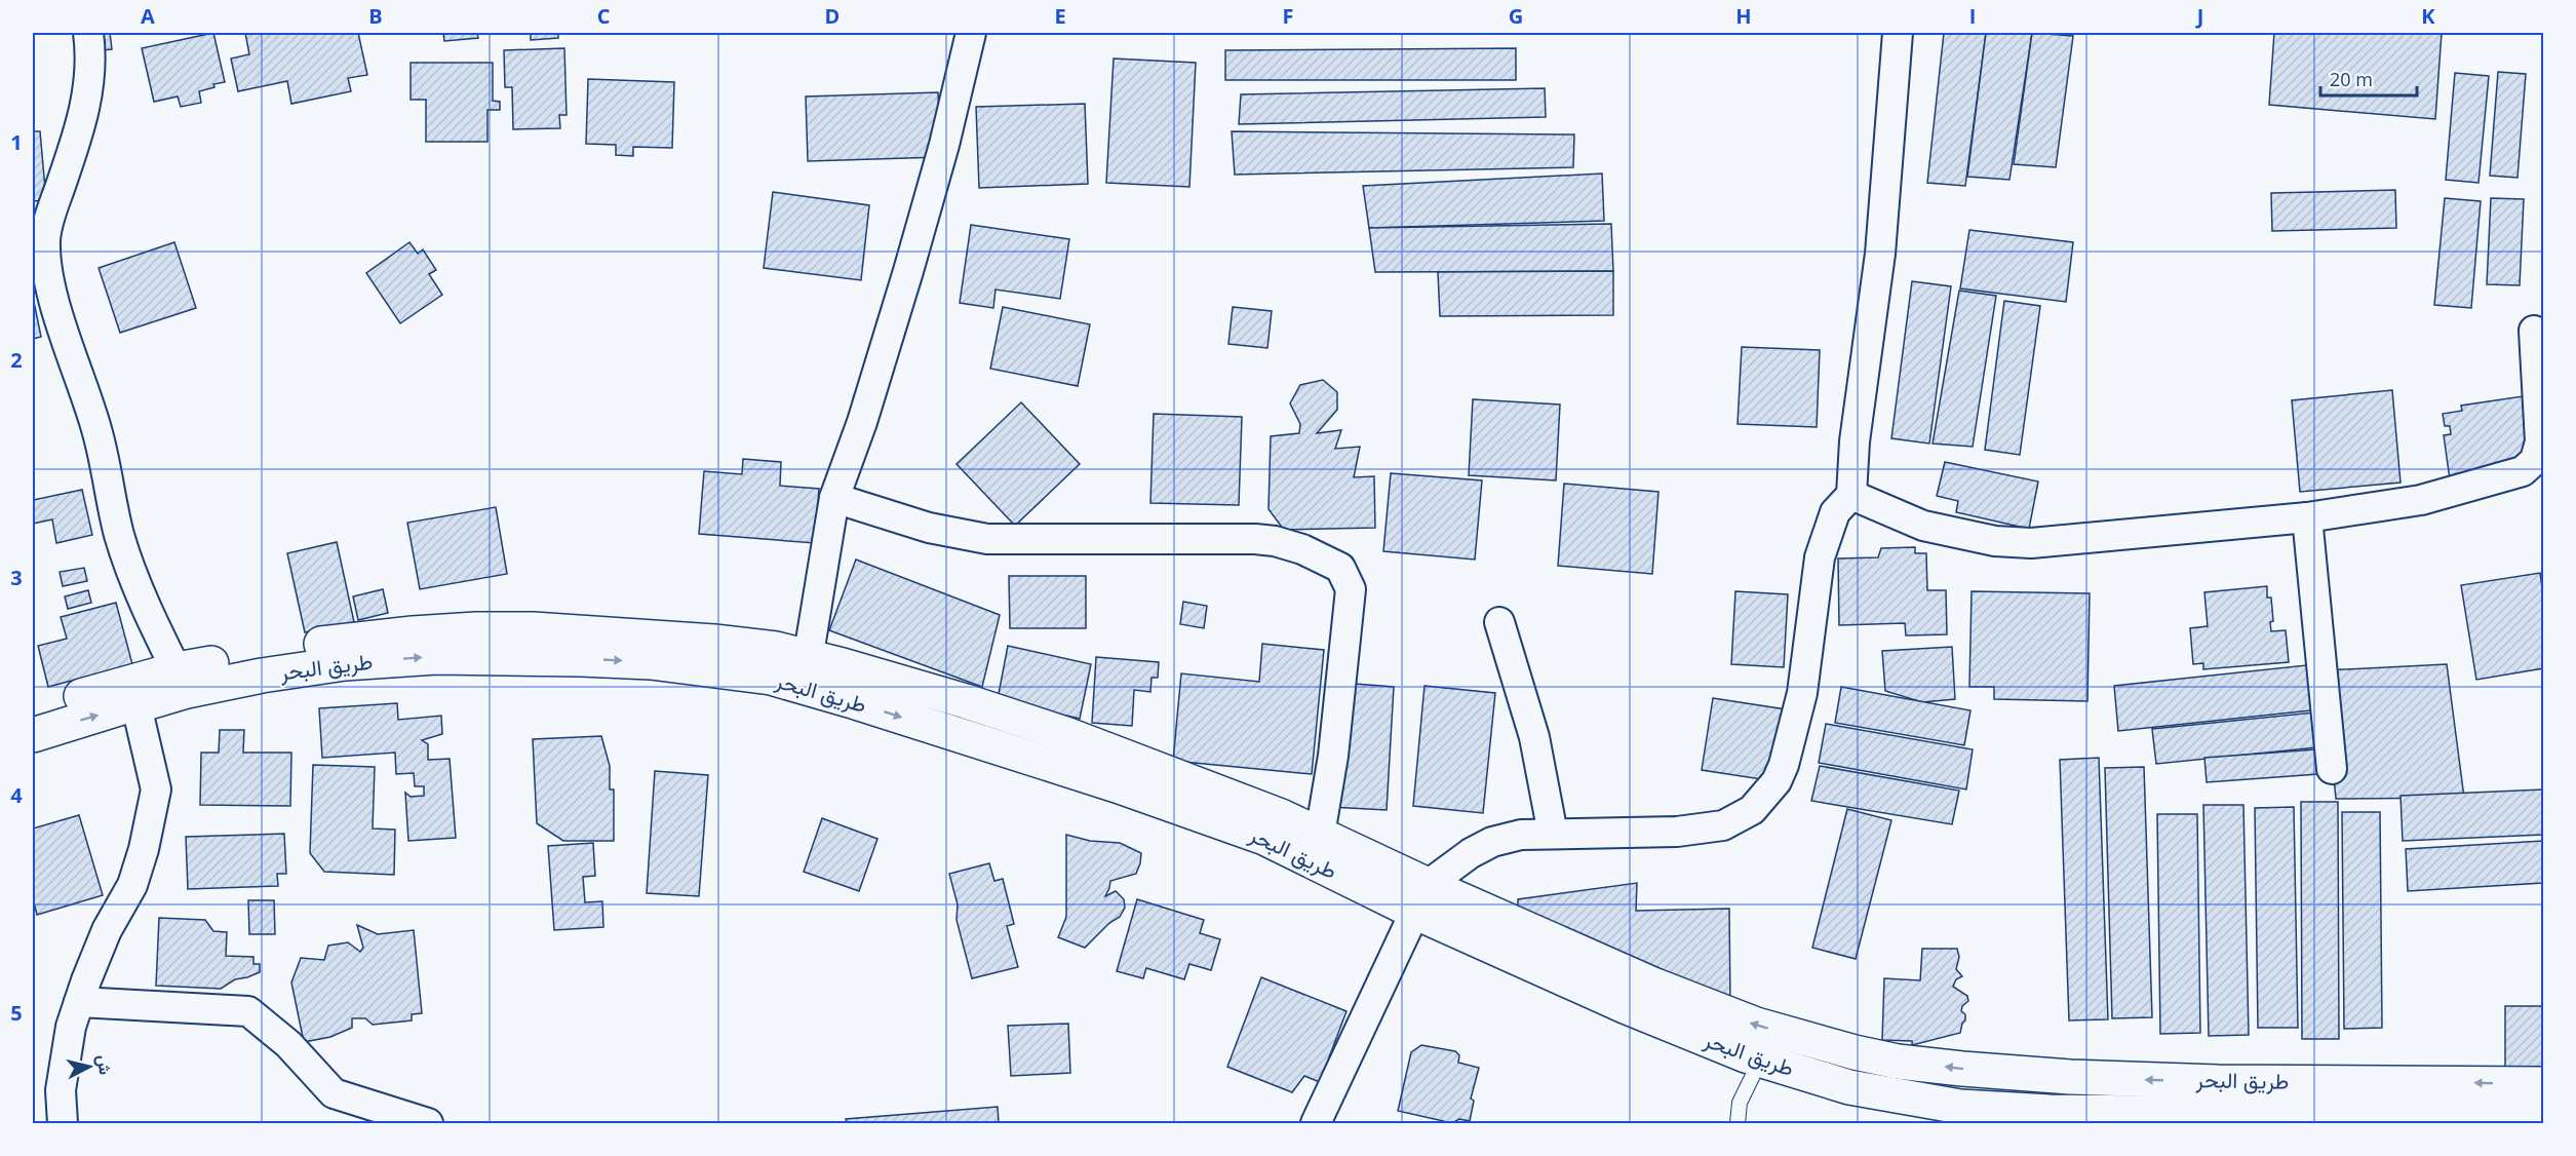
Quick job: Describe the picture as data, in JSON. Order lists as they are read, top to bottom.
{
  "streets": {
    "highway": ["طريق البحر"]
  },
  "scale_bar": "20 m",
  "north": "right",
  "grid": {
    "columns": [
      "A",
      "B",
      "C",
      "D",
      "E",
      "F",
      "G",
      "H",
      "I",
      "J",
      "K"
    ],
    "rows": [
      "1",
      "2",
      "3",
      "4",
      "5"
    ]
  }
}
